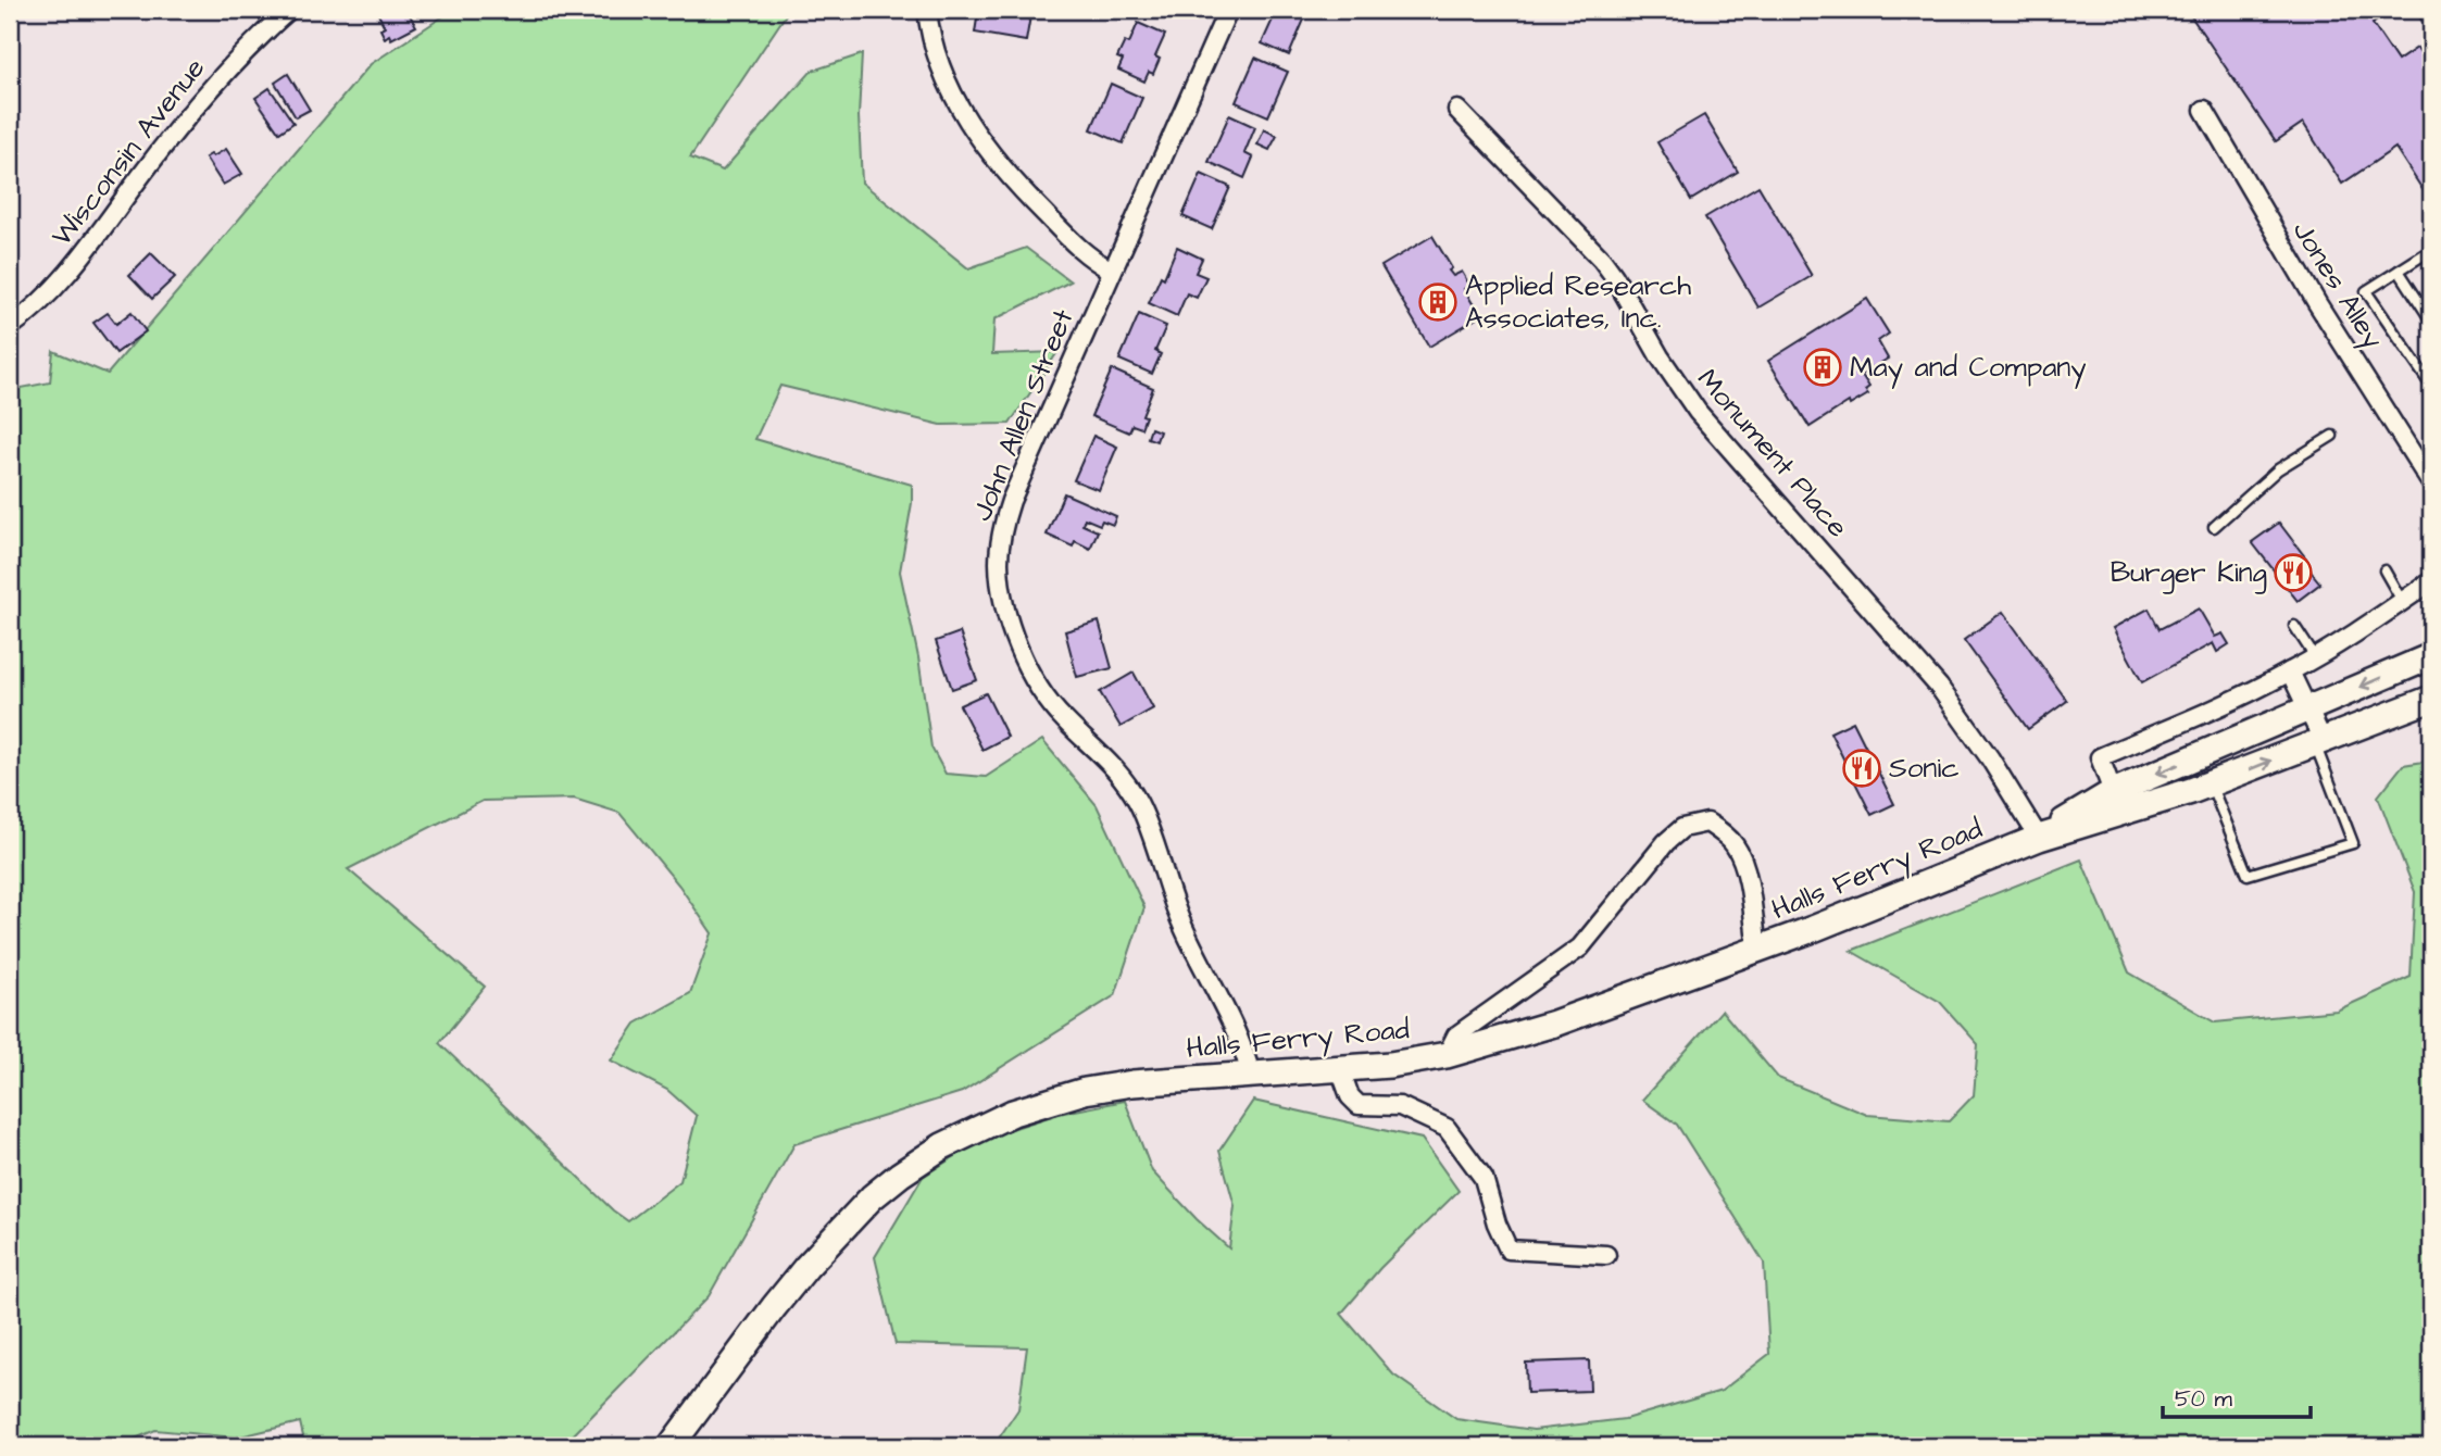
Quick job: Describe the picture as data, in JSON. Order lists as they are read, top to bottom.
{
  "streets": {
    "street": [
      "Wisconsin Avenue",
      "Jones Alley",
      "John Allen Street",
      "Monument Place",
      "Halls Ferry Road"
    ]
  },
  "crossings": [
    ["John Allen Street", "Halls Ferry Road"],
    ["Monument Place", "Halls Ferry Road"]
  ],
  "places": {
    "building": ["Applied Research Associates, Inc.", "May and Company"],
    "restaurant": ["Burger King", "Sonic"]
  },
  "scale_bar": "50 m"
}
